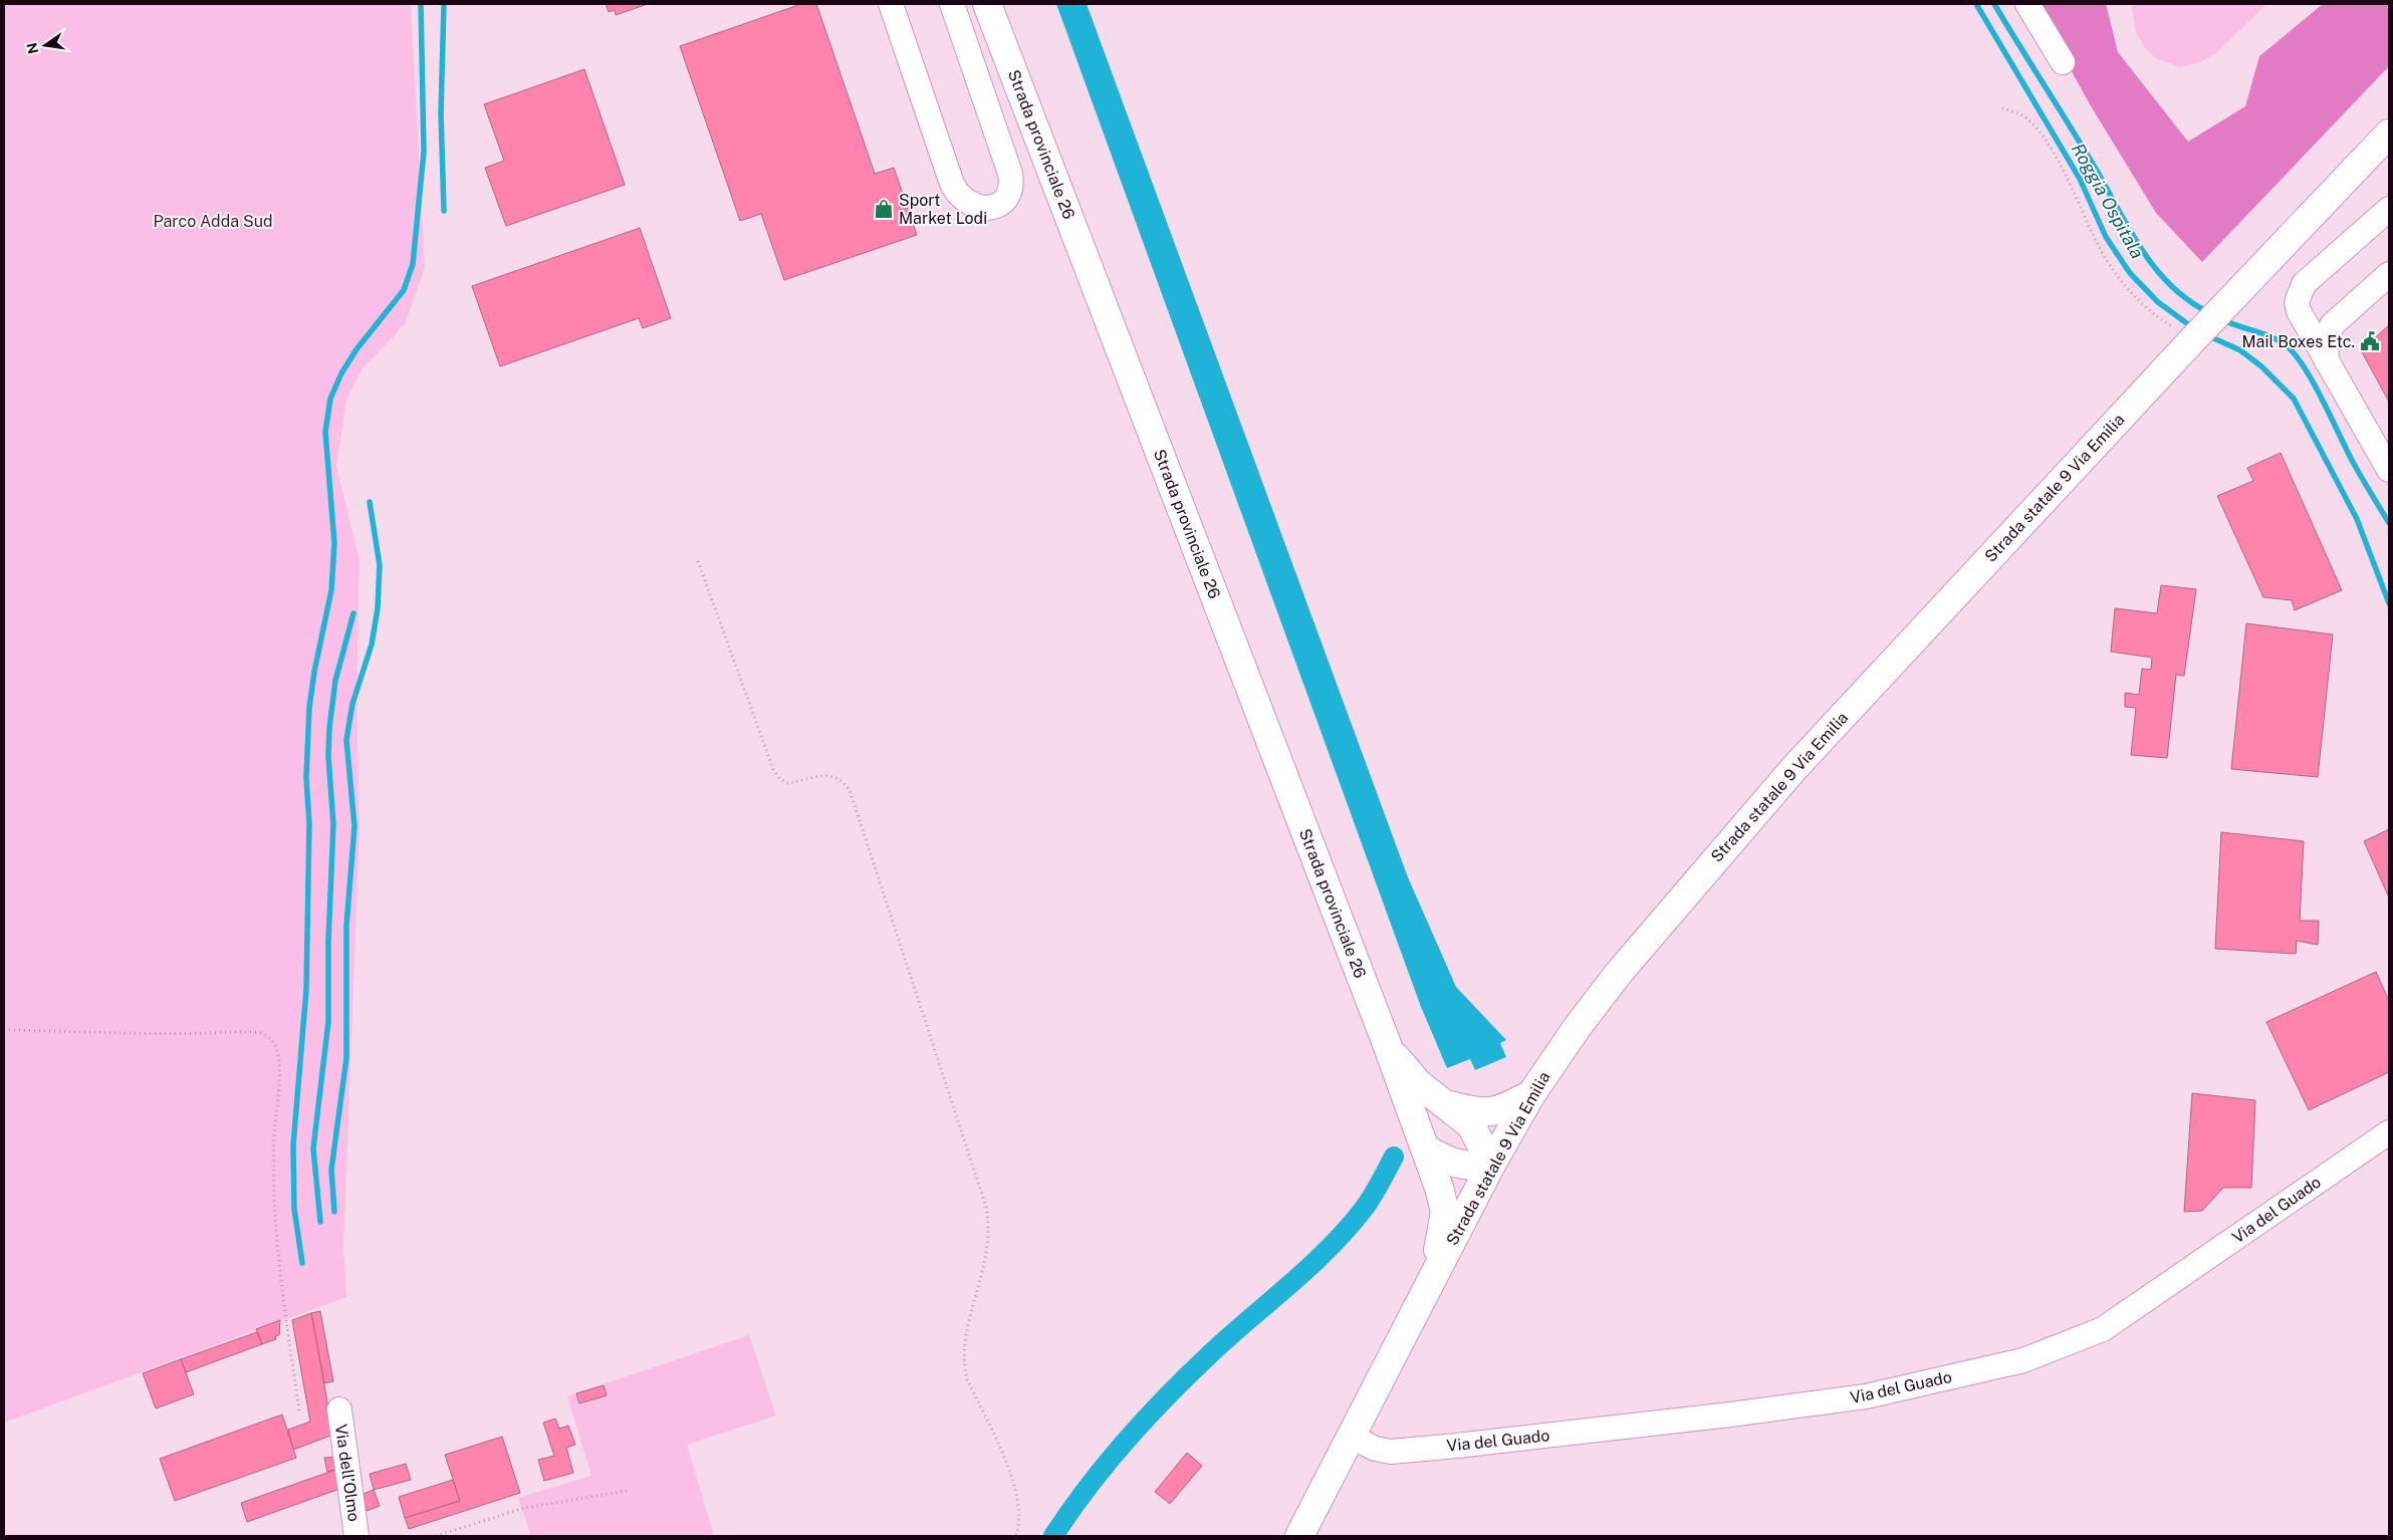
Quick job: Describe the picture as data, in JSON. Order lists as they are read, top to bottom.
{
  "streets": {
    "main road": ["Strada provinciale 26", "Strada statale 9 Via Emilia"],
    "street": ["Via del Guado", "Via dell’Olmo"]
  },
  "crossings": [
    ["Strada provinciale 26", "Strada statale 9 Via Emilia"],
    ["Strada statale 9 Via Emilia", "Via del Guado"]
  ],
  "water": ["Roggia Ospitala"],
  "parks": ["Parco Adda Sud"],
  "places": {
    "shop": ["Sport Market Lodi"],
    "public building": ["Mail Boxes Etc."]
  },
  "north": "left"
}
